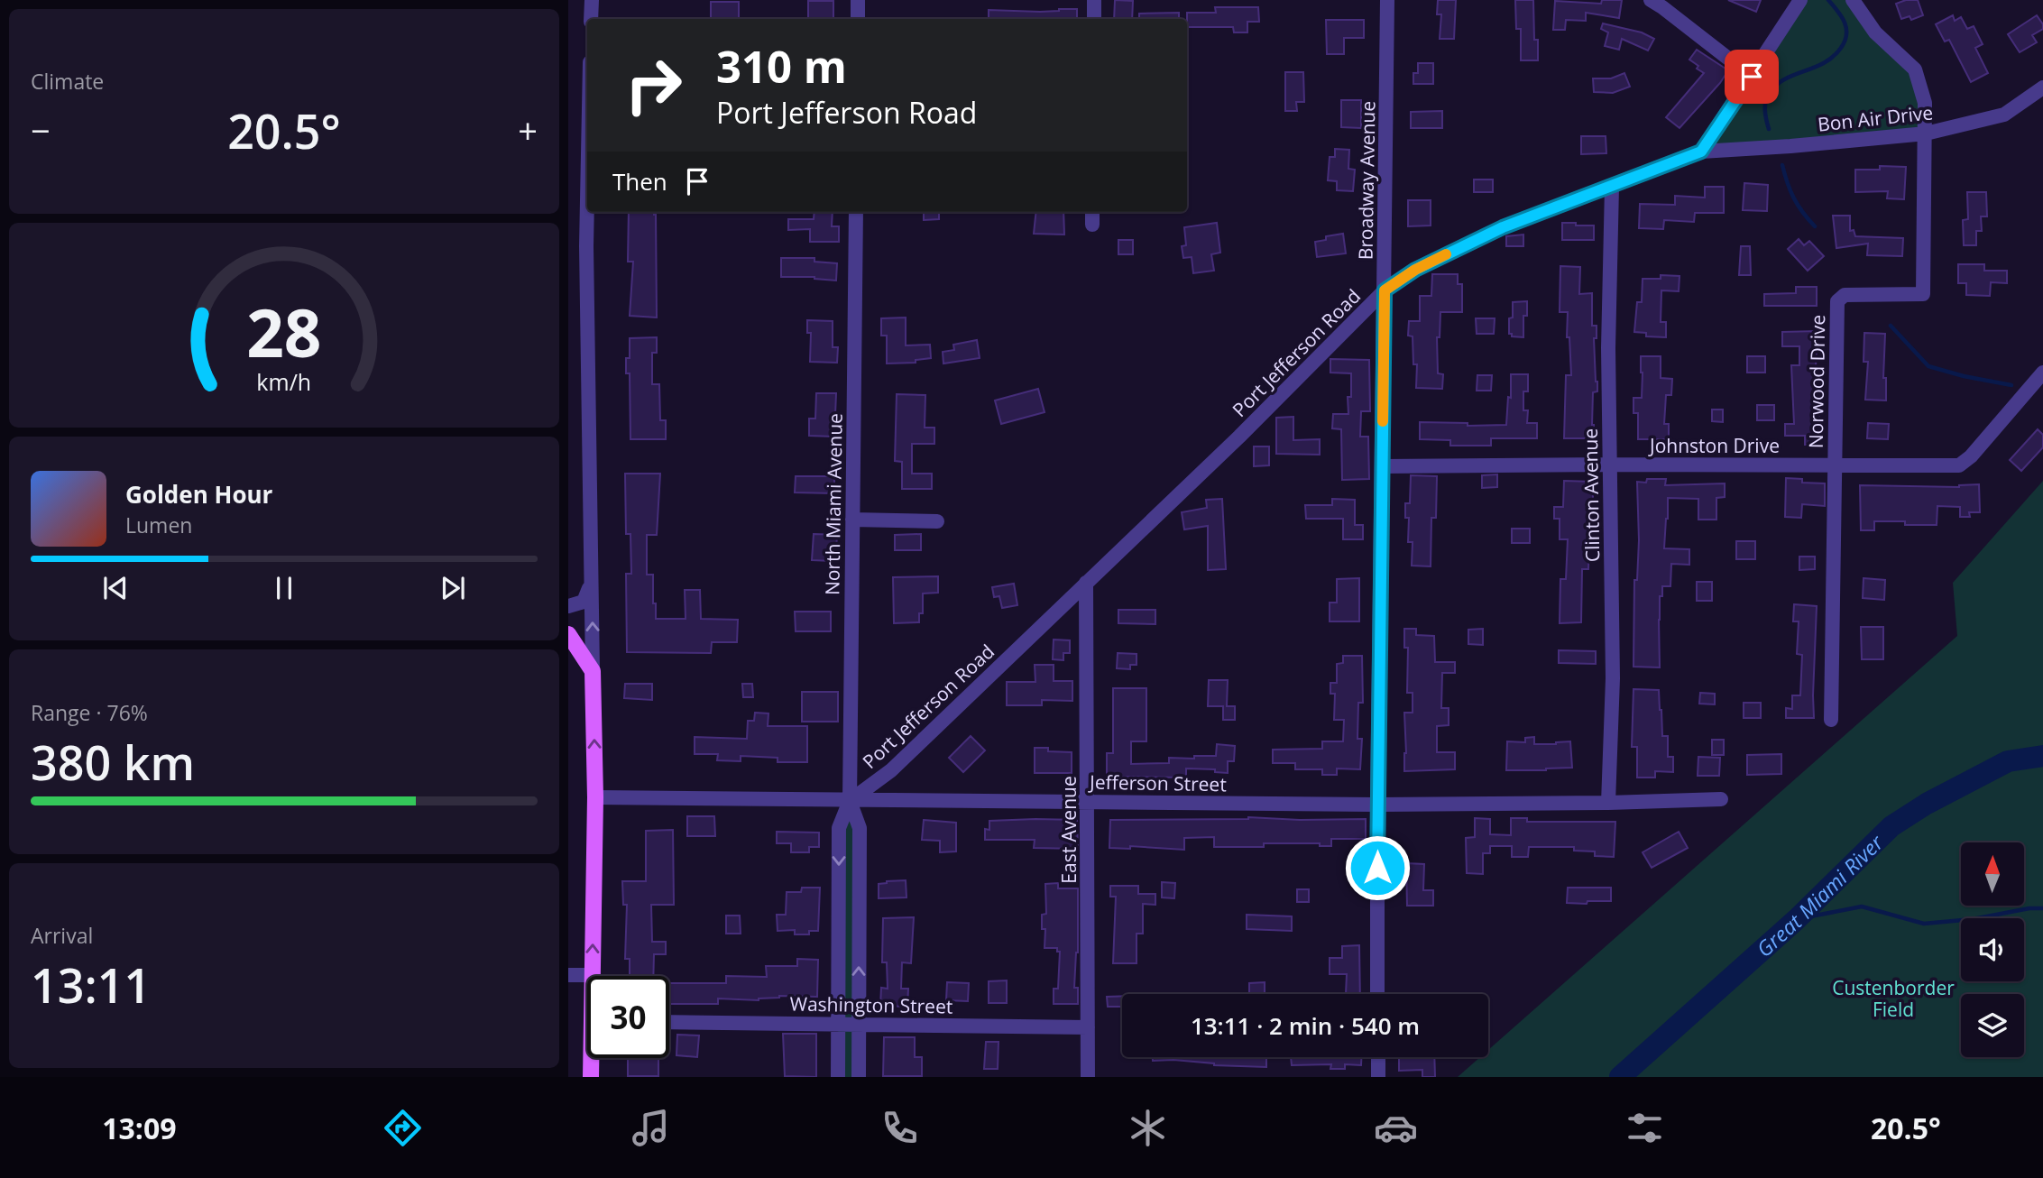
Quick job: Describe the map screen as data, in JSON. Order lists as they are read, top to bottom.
{
  "streets": {
    "street": [
      "Bon Air Drive",
      "Broadway Avenue",
      "Port Jefferson Road",
      "Norwood Drive",
      "Johnston Drive",
      "Clinton Avenue",
      "North Miami Avenue",
      "Jefferson Street",
      "East Avenue",
      "Washington Street"
    ]
  },
  "crossings": [
    ["Bon Air Drive", "Port Jefferson Road"],
    ["Bon Air Drive", "Norwood Drive"],
    ["Broadway Avenue", "Port Jefferson Road"],
    ["Broadway Avenue", "Johnston Drive"],
    ["Broadway Avenue", "Jefferson Street"],
    ["Port Jefferson Road", "Clinton Avenue"],
    ["Port Jefferson Road", "North Miami Avenue"],
    ["Port Jefferson Road", "Jefferson Street"],
    ["Port Jefferson Road", "East Avenue"],
    ["Norwood Drive", "Johnston Drive"],
    ["Johnston Drive", "Clinton Avenue"],
    ["Clinton Avenue", "Jefferson Street"],
    ["North Miami Avenue", "Jefferson Street"],
    ["North Miami Avenue", "Washington Street"],
    ["Jefferson Street", "East Avenue"],
    ["East Avenue", "Washington Street"]
  ],
  "water": ["Great Miami River"],
  "parks": ["Custenborder Field"],
  "north": "top",
  "page": {
    "tile": [
      "Climate",
      ["Range · 76%", "380 km"],
      ["Arrival", "13:11"]
    ],
    "turn": ["310 m", "Port Jefferson Road"],
    "heat": ["−", "20.5°", "+"],
    "then": "Then",
    "song": ["Golden Hour", "Lumen"],
    "limit": "30",
    "trip": "13:11 · 2 min · 540 m",
    "tabs": ["13:09", "20.5°"],
    "gauge": ["28", "km/h"]
  }
}
